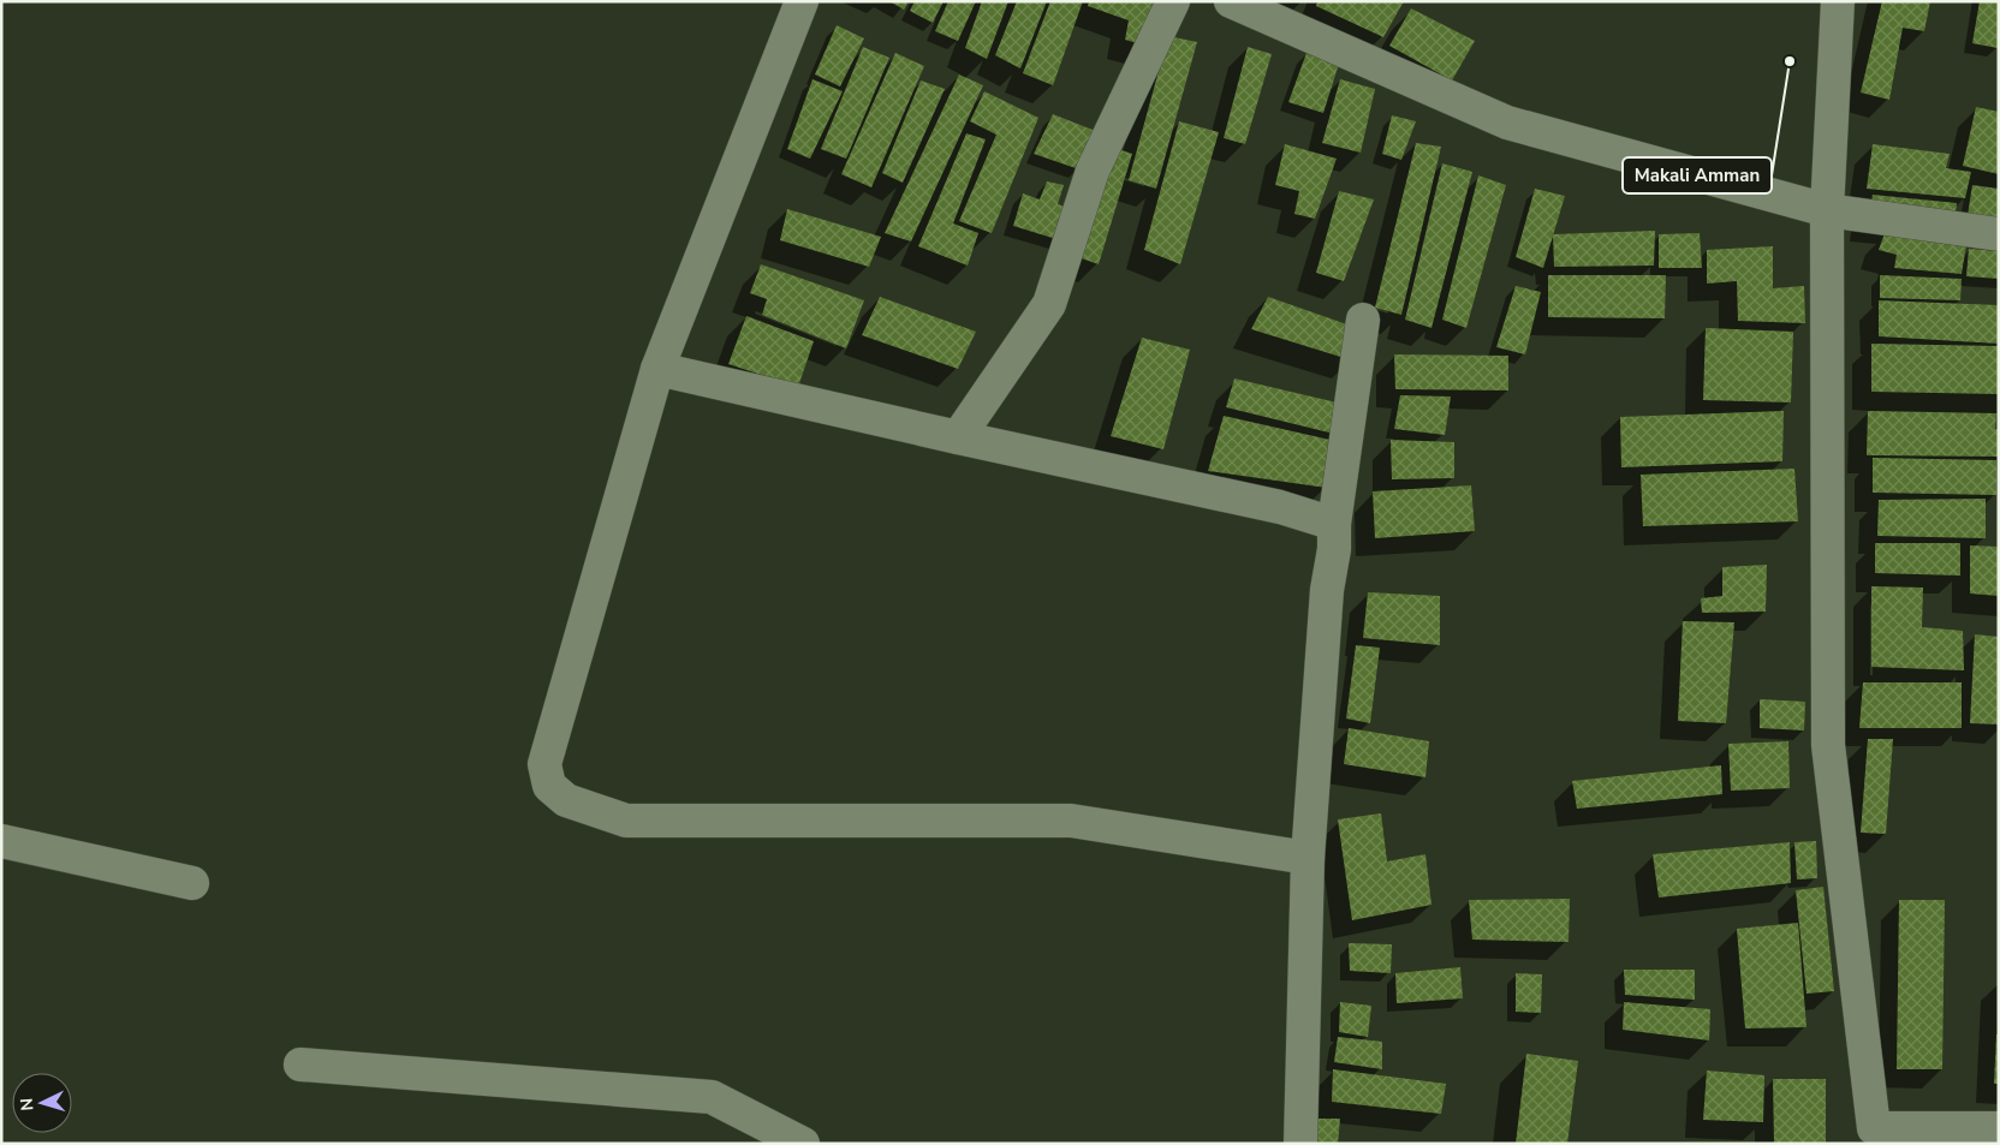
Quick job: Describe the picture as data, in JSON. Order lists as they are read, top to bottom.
{
  "places": ["Makali Amman"],
  "north": "left"
}
